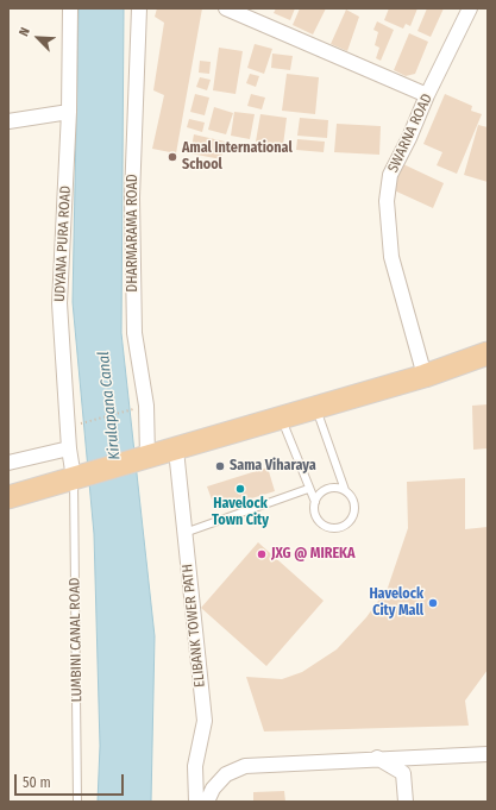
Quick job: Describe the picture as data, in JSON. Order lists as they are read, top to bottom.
{
  "streets": {
    "street": [
      "SWARNA ROAD",
      "DHARMARAMA ROAD",
      "UDYANA PURA ROAD",
      "ELIBANK TOWER PATH"
    ],
    "lane": ["LUMBINI CANAL ROAD"]
  },
  "crossings": [
    ["UDYANA PURA ROAD", "LUMBINI CANAL ROAD"]
  ],
  "water": ["Kirulapana Canal"],
  "places": [
    "Amal International School",
    "Sama Viharaya",
    "Havelock Town City",
    "JXG @ MIREKA",
    "Havelock City Mall"
  ],
  "scale_bar": "50 m",
  "north": "top left"
}
